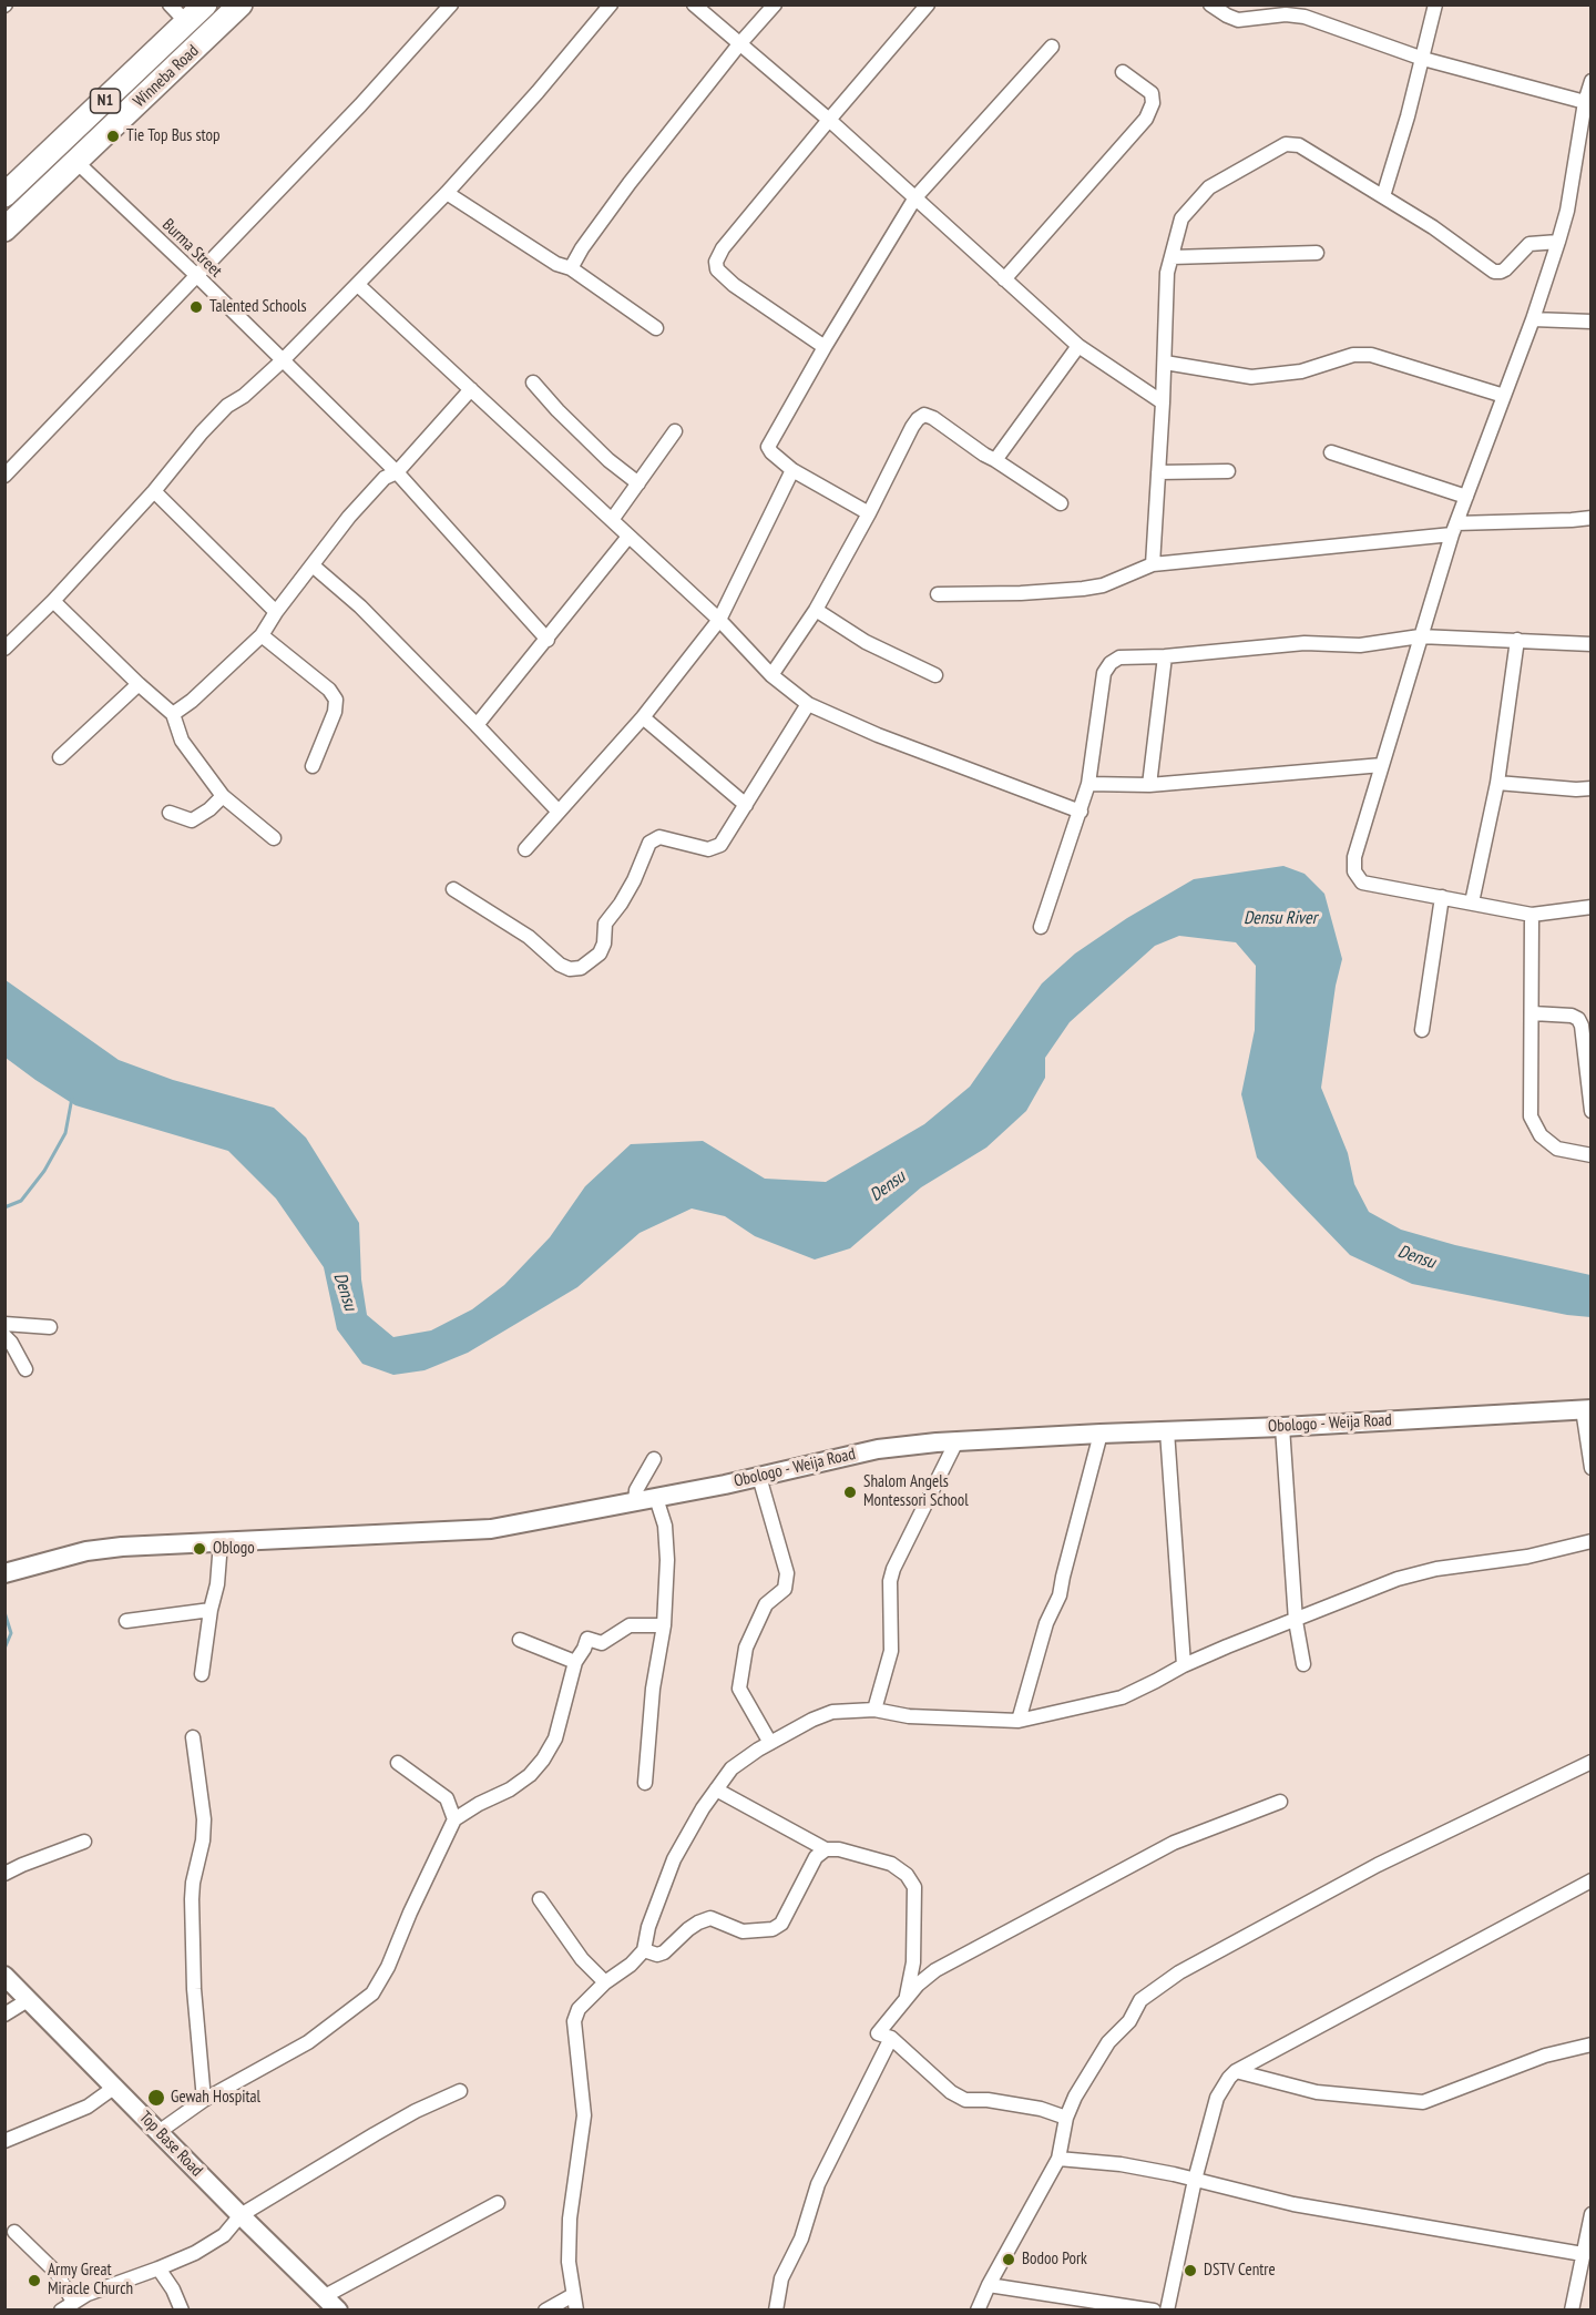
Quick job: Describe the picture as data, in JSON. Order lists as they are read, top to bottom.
{
  "streets": {
    "highway": ["Winneba Road", "N1"],
    "street": ["Burma Street", "Obologo - Weija Road", "Top Base Road"]
  },
  "crossings": [
    ["Winneba Road", "Burma Street"]
  ],
  "water": ["Densu River", "Densu"],
  "places": [
    "Tie Top Bus stop",
    "Talented Schools",
    "Shalom Angels Montessori School",
    "Oblogo",
    "Gewah Hospital",
    "Bodoo Pork",
    "DSTV Centre",
    "Army Great Miracle Church"
  ]
}
